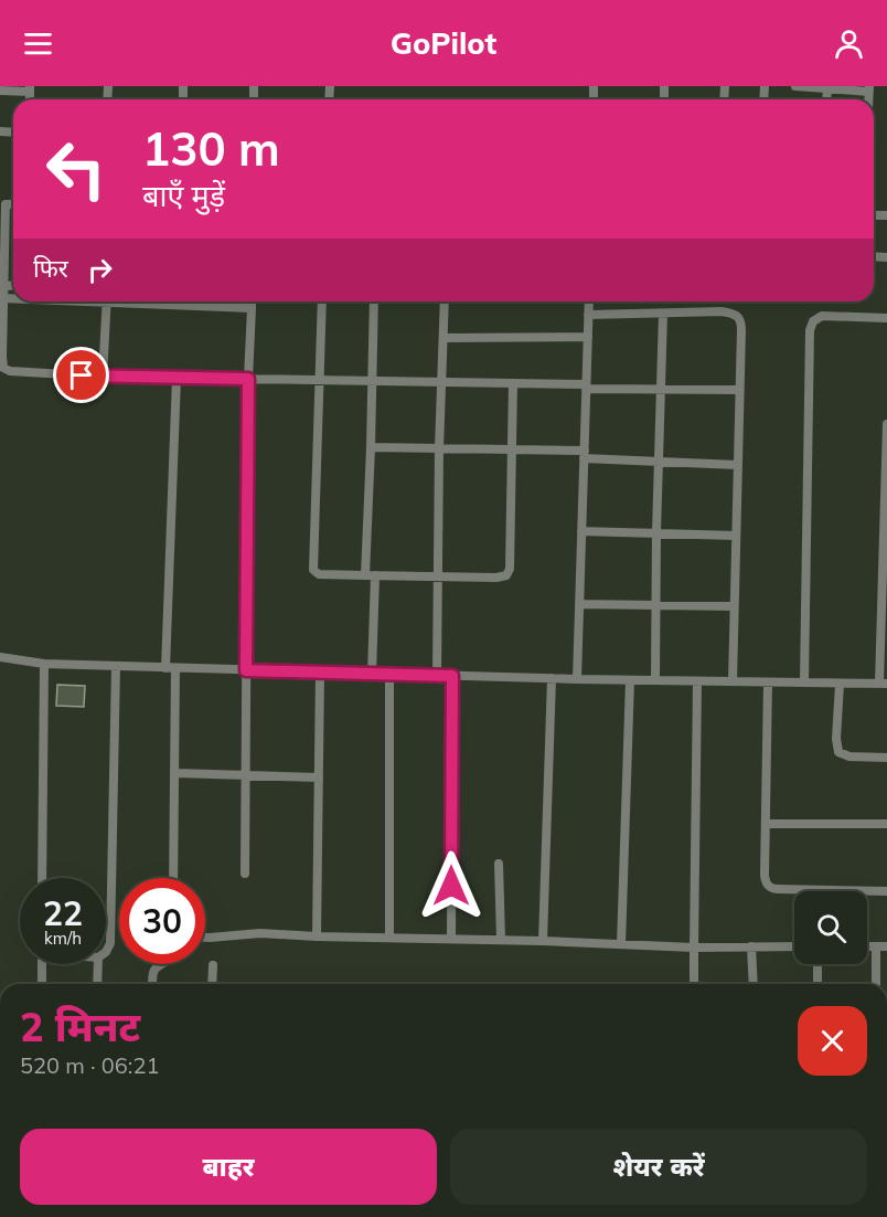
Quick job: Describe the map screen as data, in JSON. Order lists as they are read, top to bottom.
{
  "page": {
    "header": "GoPilot",
    "turn": ["130 m", "बाएँ मुड़ें"],
    "then": "फिर",
    "speed": "22 km/h",
    "limit": "30",
    "heading": ["2 मिनट", "520 m · 06:21"],
    "buttons": ["बाहर", "शेयर करें"]
  }
}
